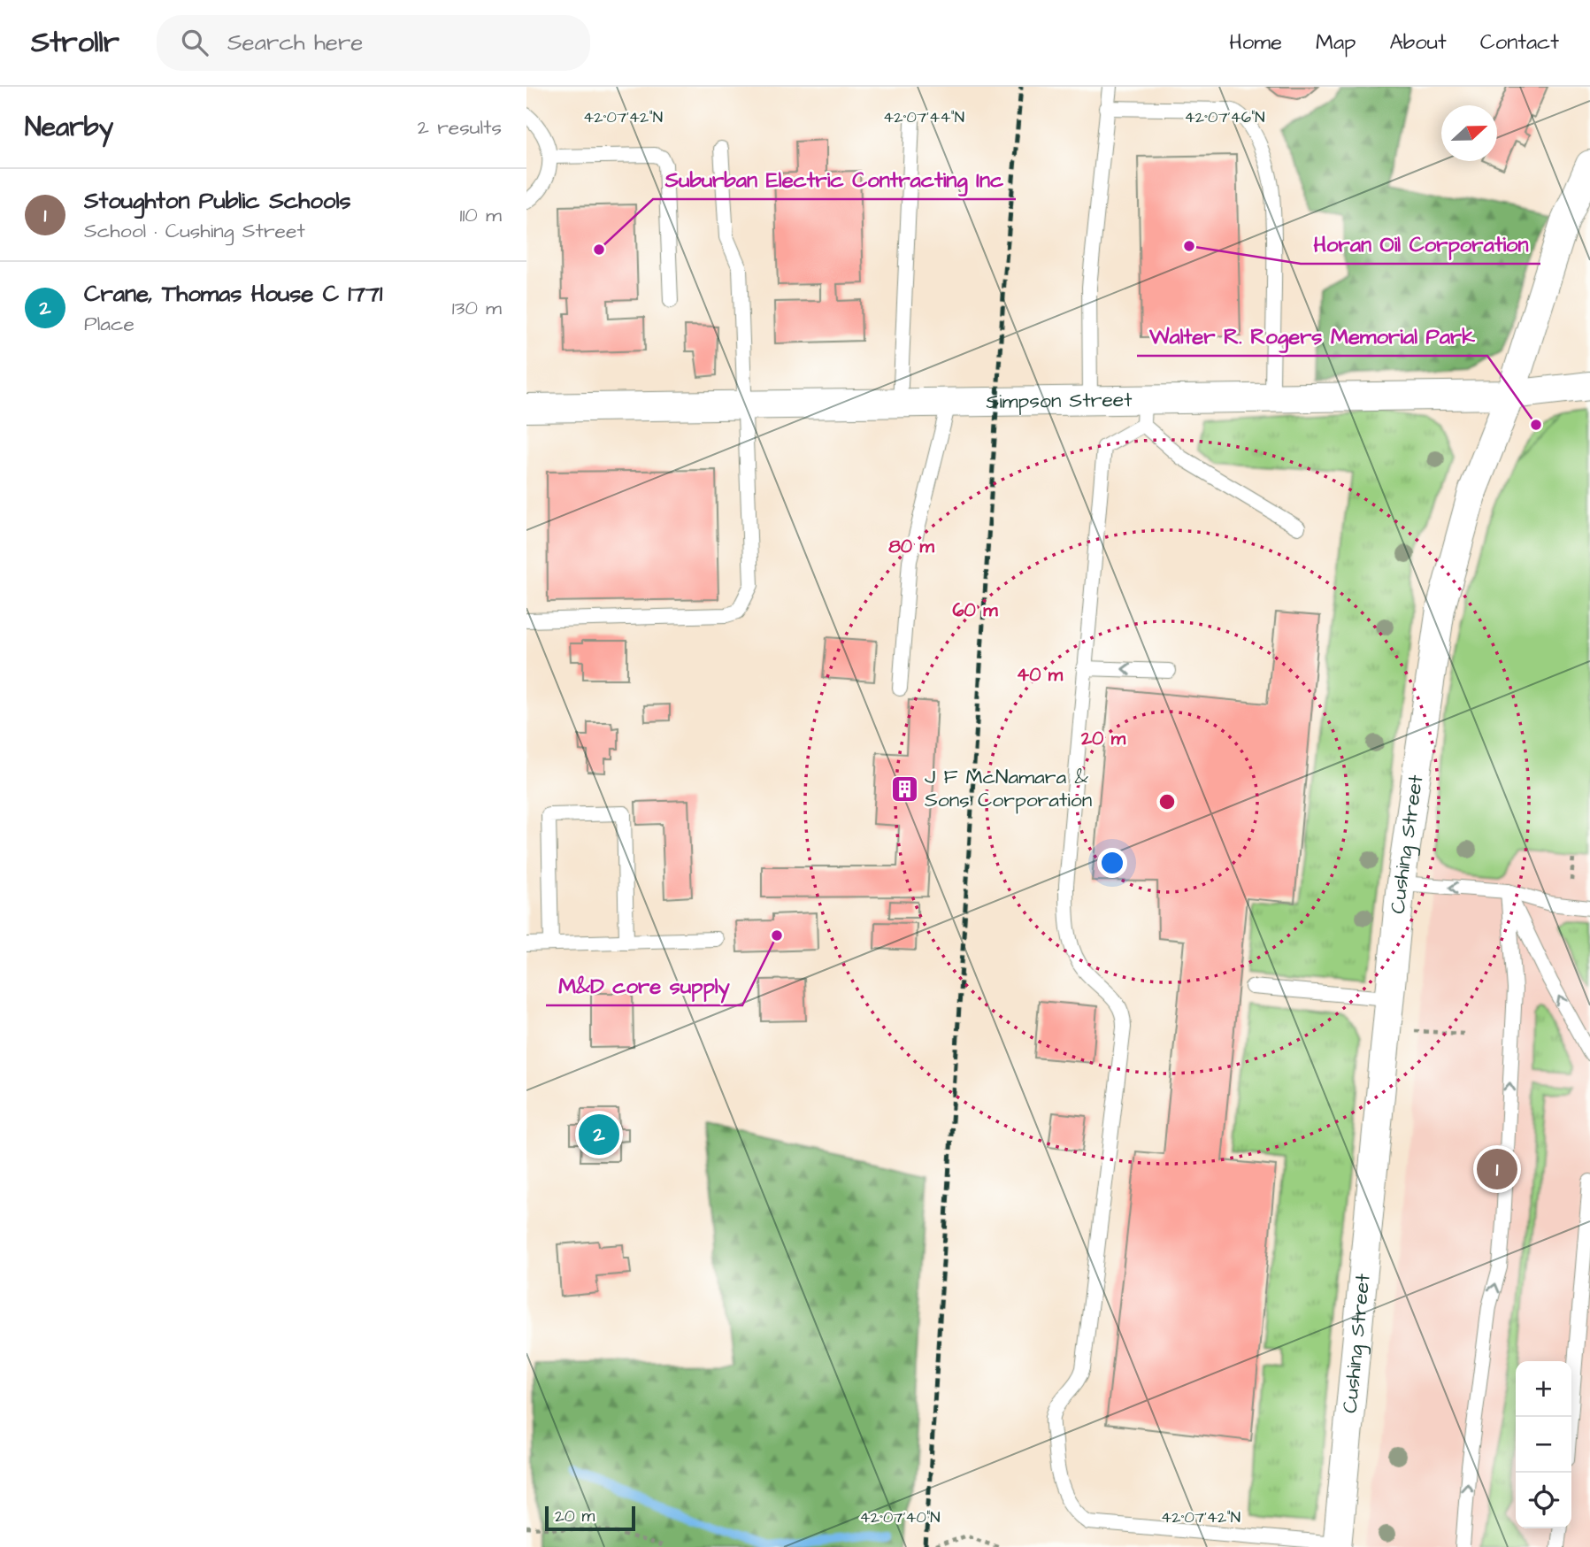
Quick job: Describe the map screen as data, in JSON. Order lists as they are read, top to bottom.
{
  "streets": {
    "street": ["Simpson Street", "Cushing Street"]
  },
  "crossings": [
    ["Simpson Street", "Cushing Street"]
  ],
  "places": {
    "other": [
      "Horan Oil Corporation",
      "Suburban Electric Contracting Inc",
      "Walter R. Rogers Memorial Park",
      "M&D core supply"
    ],
    "building": ["J F McNamara & Sons Corporation"]
  },
  "scale_bar": "20 m",
  "north": "right",
  "page": {
    "header": "Strollr",
    "search": "Search here",
    "nav": [
      "Home",
      "Map",
      "About",
      "Contact"
    ],
    "heading": ["Nearby", "2 results"],
    "list": [
      {
        "mark": "1",
        "name": "Stoughton Public Schools",
        "note": "School · Cushing Street",
        "value": "110 m"
      },
      {
        "mark": "2",
        "name": "Crane, Thomas House C 1771",
        "note": "Place",
        "value": "130 m"
      }
    ],
    "pins": ["2", "1"],
    "map_buttons": ["+", "−"],
    "scale": "20 m"
  },
  "coordinates": [
    "42°07'42\"N",
    "42°07'44\"N",
    "42°07'46\"N",
    "42°07'40\"N"
  ],
  "rings": [
    "80 m",
    "60 m",
    "40 m",
    "20 m"
  ]
}
